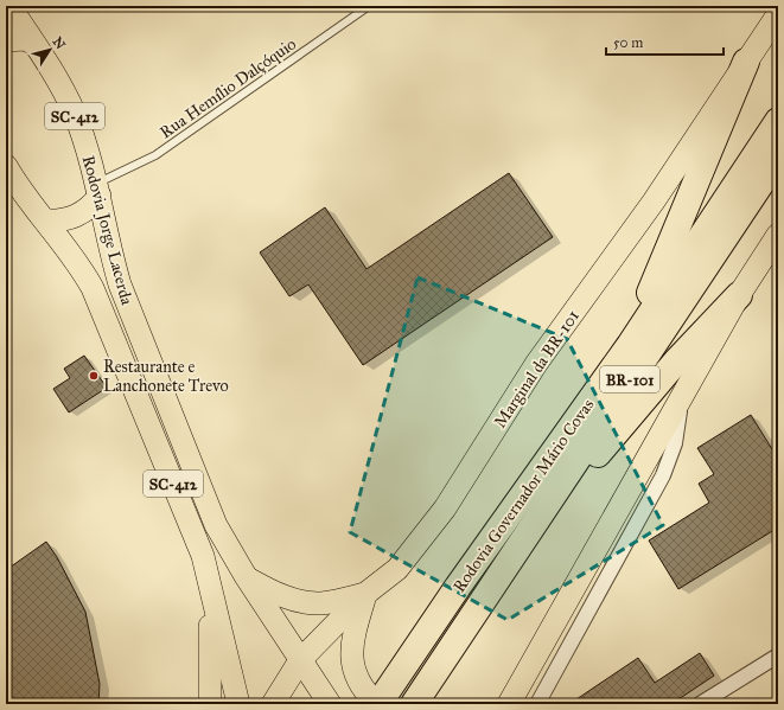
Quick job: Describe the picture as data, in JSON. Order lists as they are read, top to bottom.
{
  "streets": {
    "highway": ["BR-101", "Rodovia Governador Mário Covas"],
    "main road": ["SC-412", "Rodovia Jorge Lacerda", "Marginal da BR-101"],
    "lane": ["Rua Hemílio Dalçóquio"]
  },
  "crossings": [
    ["Rua Hemílio Dalçóquio", "Rodovia Jorge Lacerda"],
    ["Rodovia Jorge Lacerda", "Marginal da BR-101"]
  ],
  "places": ["Restaurante e Lanchonete Trevo"],
  "scale_bar": "50 m",
  "north": "top right"
}
